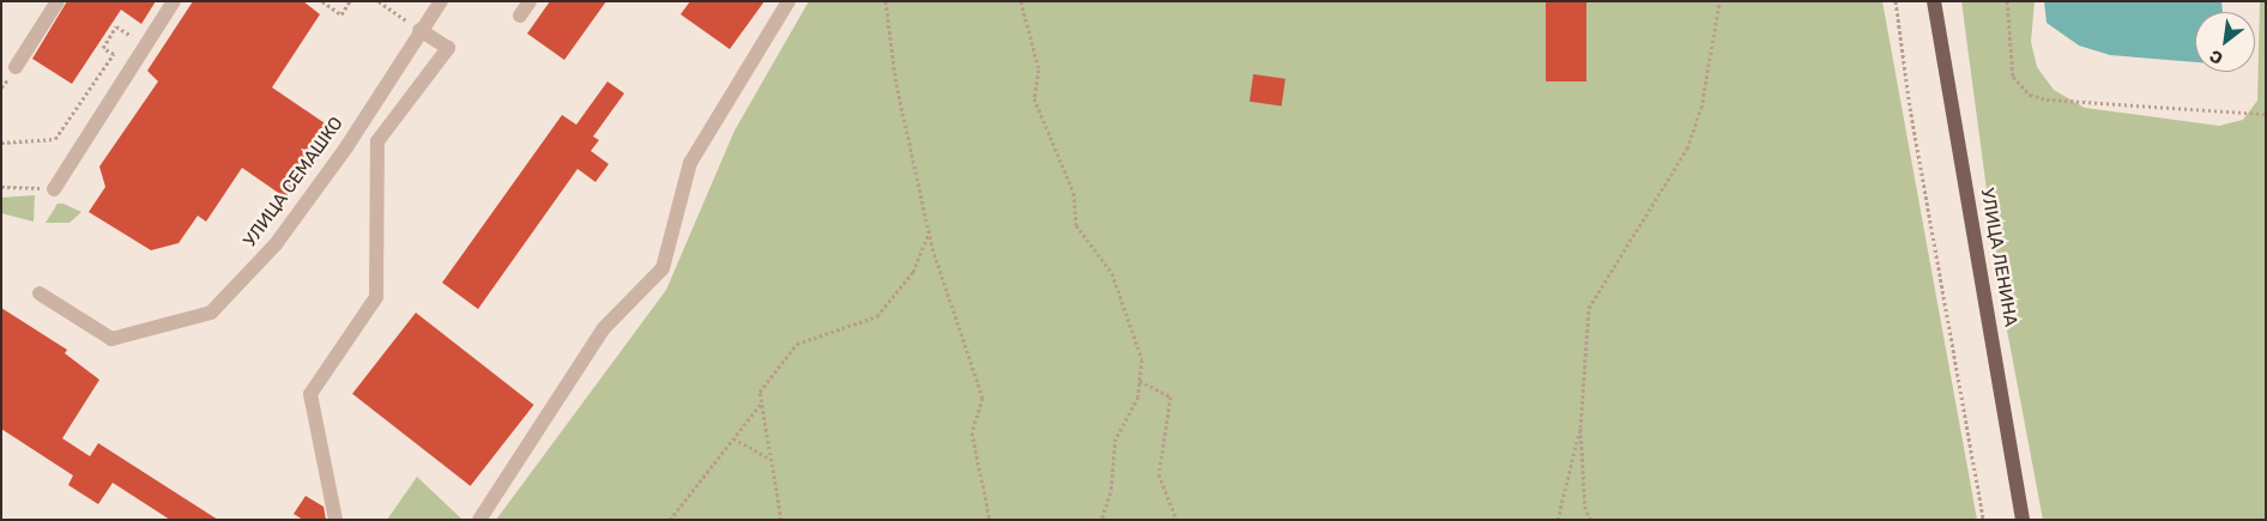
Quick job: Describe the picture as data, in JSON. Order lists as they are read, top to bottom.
{
  "streets": {
    "main road": ["УЛИЦА ЛЕНИНА"],
    "street": ["УЛИЦА СЕМАШКО"]
  },
  "north": "bottom left"
}
